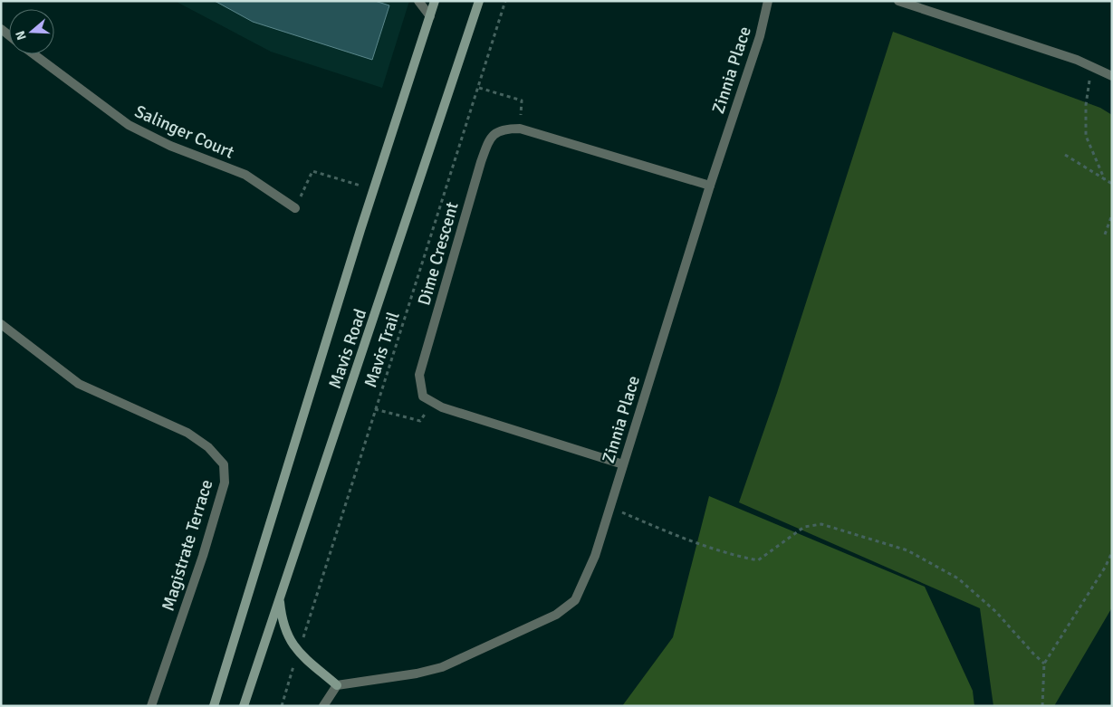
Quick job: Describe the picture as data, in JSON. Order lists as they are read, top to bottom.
{
  "streets": {
    "main road": ["Mavis Road"],
    "street": [
      "Zinnia Place",
      "Salinger Court",
      "Dime Crescent",
      "Magistrate Terrace"
    ],
    "path": ["Mavis Trail"]
  },
  "crossings": [
    ["Zinnia Place", "Dime Crescent"]
  ],
  "north": "left"
}
